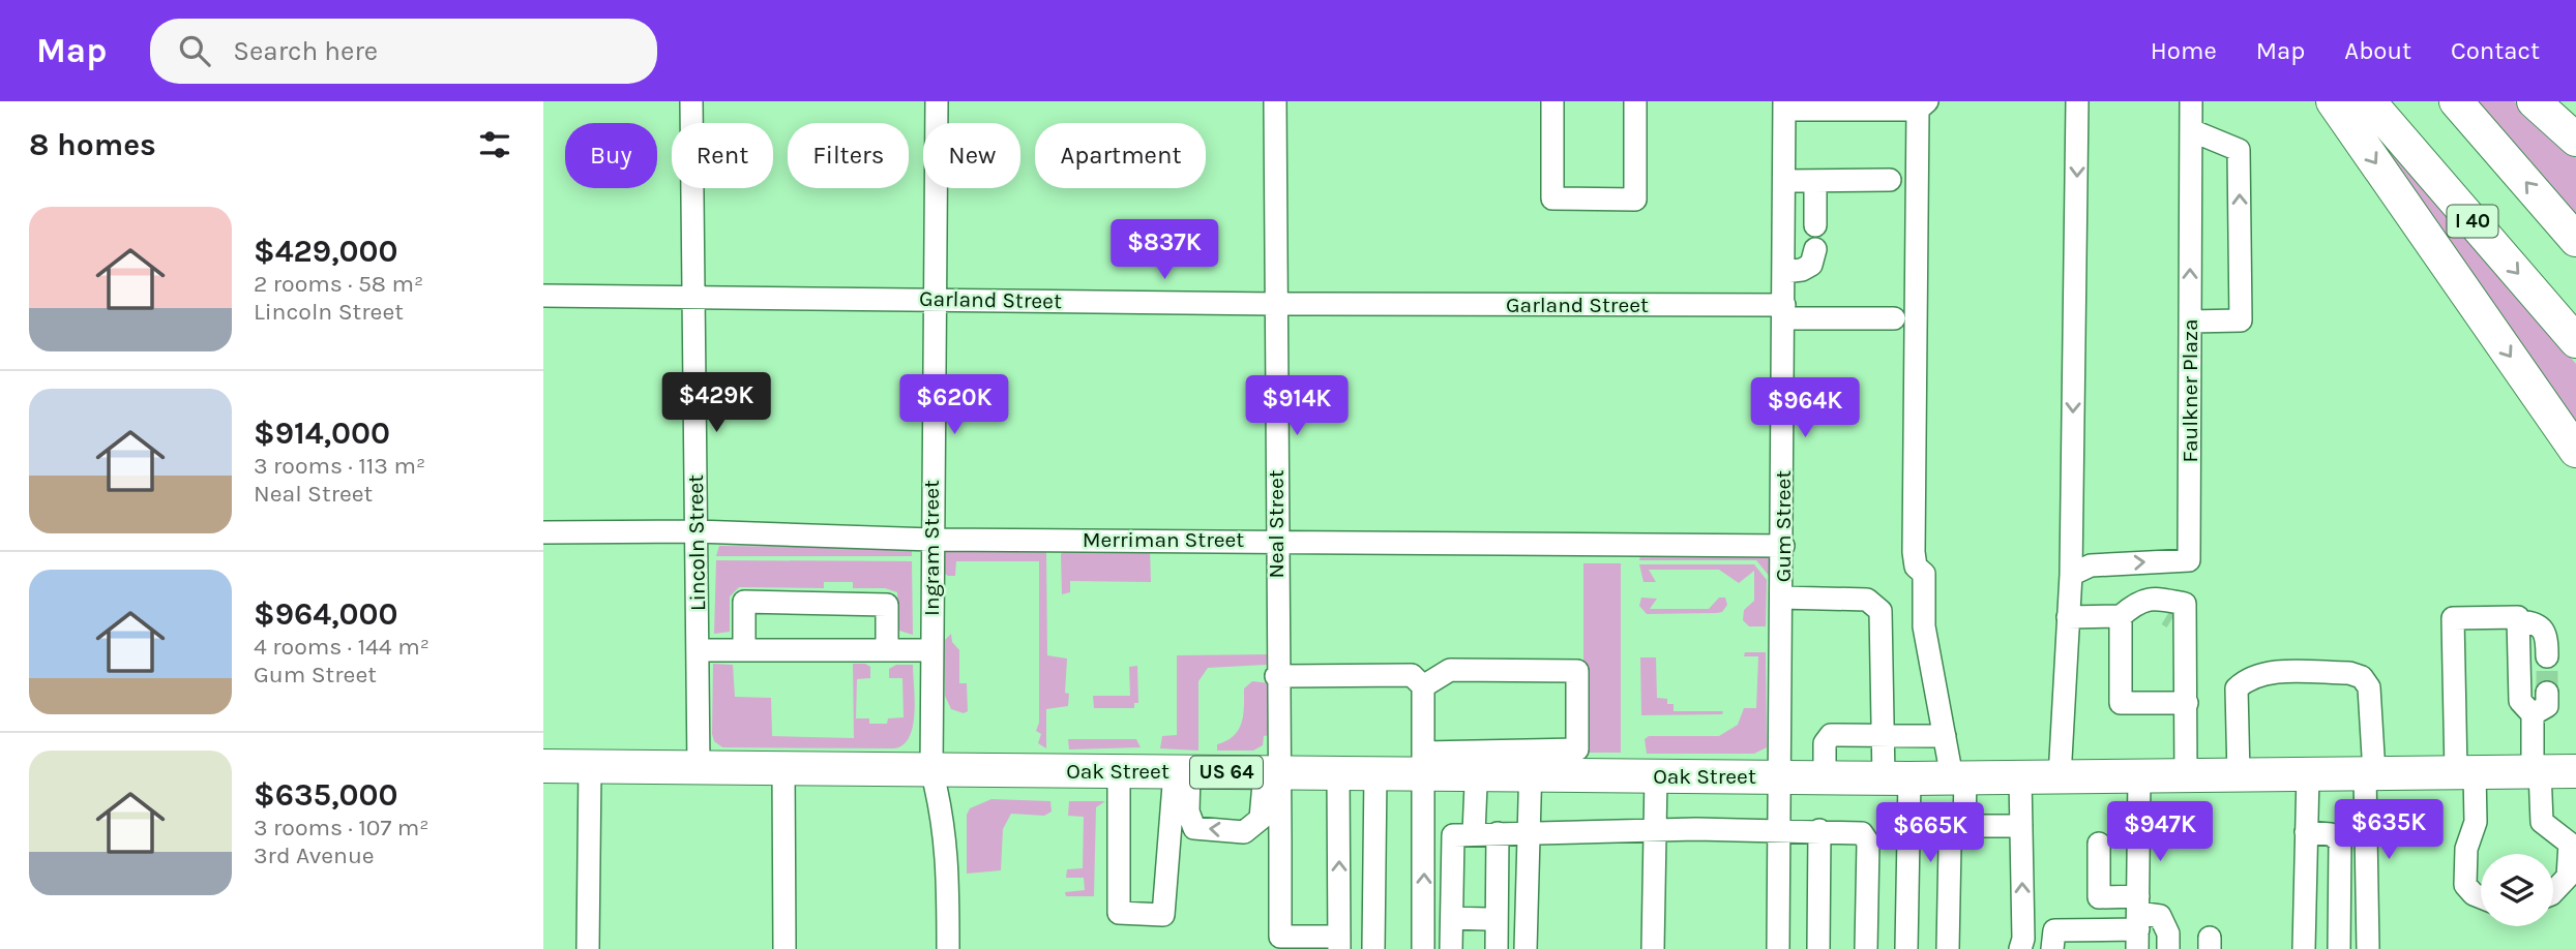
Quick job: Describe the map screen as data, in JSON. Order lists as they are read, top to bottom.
{
  "streets": {
    "highway": ["I 40", "Oak Street", "US 64"],
    "street": [
      "Garland Street",
      "Faulkner Plaza",
      "Neal Street",
      "Gum Street",
      "Merriman Street",
      "Lincoln Street",
      "Ingram Street"
    ]
  },
  "crossings": [
    ["Garland Street", "Neal Street"],
    ["Garland Street", "Gum Street"],
    ["Garland Street", "Lincoln Street"],
    ["Garland Street", "Ingram Street"],
    ["Neal Street", "Merriman Street"],
    ["Neal Street", "Oak Street"],
    ["Gum Street", "Merriman Street"],
    ["Gum Street", "Oak Street"],
    ["Merriman Street", "Lincoln Street"],
    ["Merriman Street", "Ingram Street"],
    ["Lincoln Street", "Oak Street"],
    ["Ingram Street", "Oak Street"],
    ["Oak Street", "US 64"]
  ],
  "page": {
    "header": "Map",
    "search": "Search here",
    "nav": [
      "Home",
      "Map",
      "About",
      "Contact"
    ],
    "heading": "8 homes",
    "chip": [
      "Buy",
      "Rent",
      "Filters",
      "New",
      "Apartment"
    ],
    "list": [
      {
        "name": "$429,000",
        "note": "2 rooms · 58 m² · Lincoln Street"
      },
      {
        "name": "$914,000",
        "note": "3 rooms · 113 m² · Neal Street"
      },
      {
        "name": "$964,000",
        "note": "4 rooms · 144 m² · Gum Street"
      },
      {
        "name": "$635,000",
        "note": "3 rooms · 107 m² · 3rd Avenue"
      }
    ],
    "price": [
      "$837K",
      "$429K",
      "$620K",
      "$914K",
      "$964K",
      "$635K",
      "$947K",
      "$665K"
    ]
  }
}
